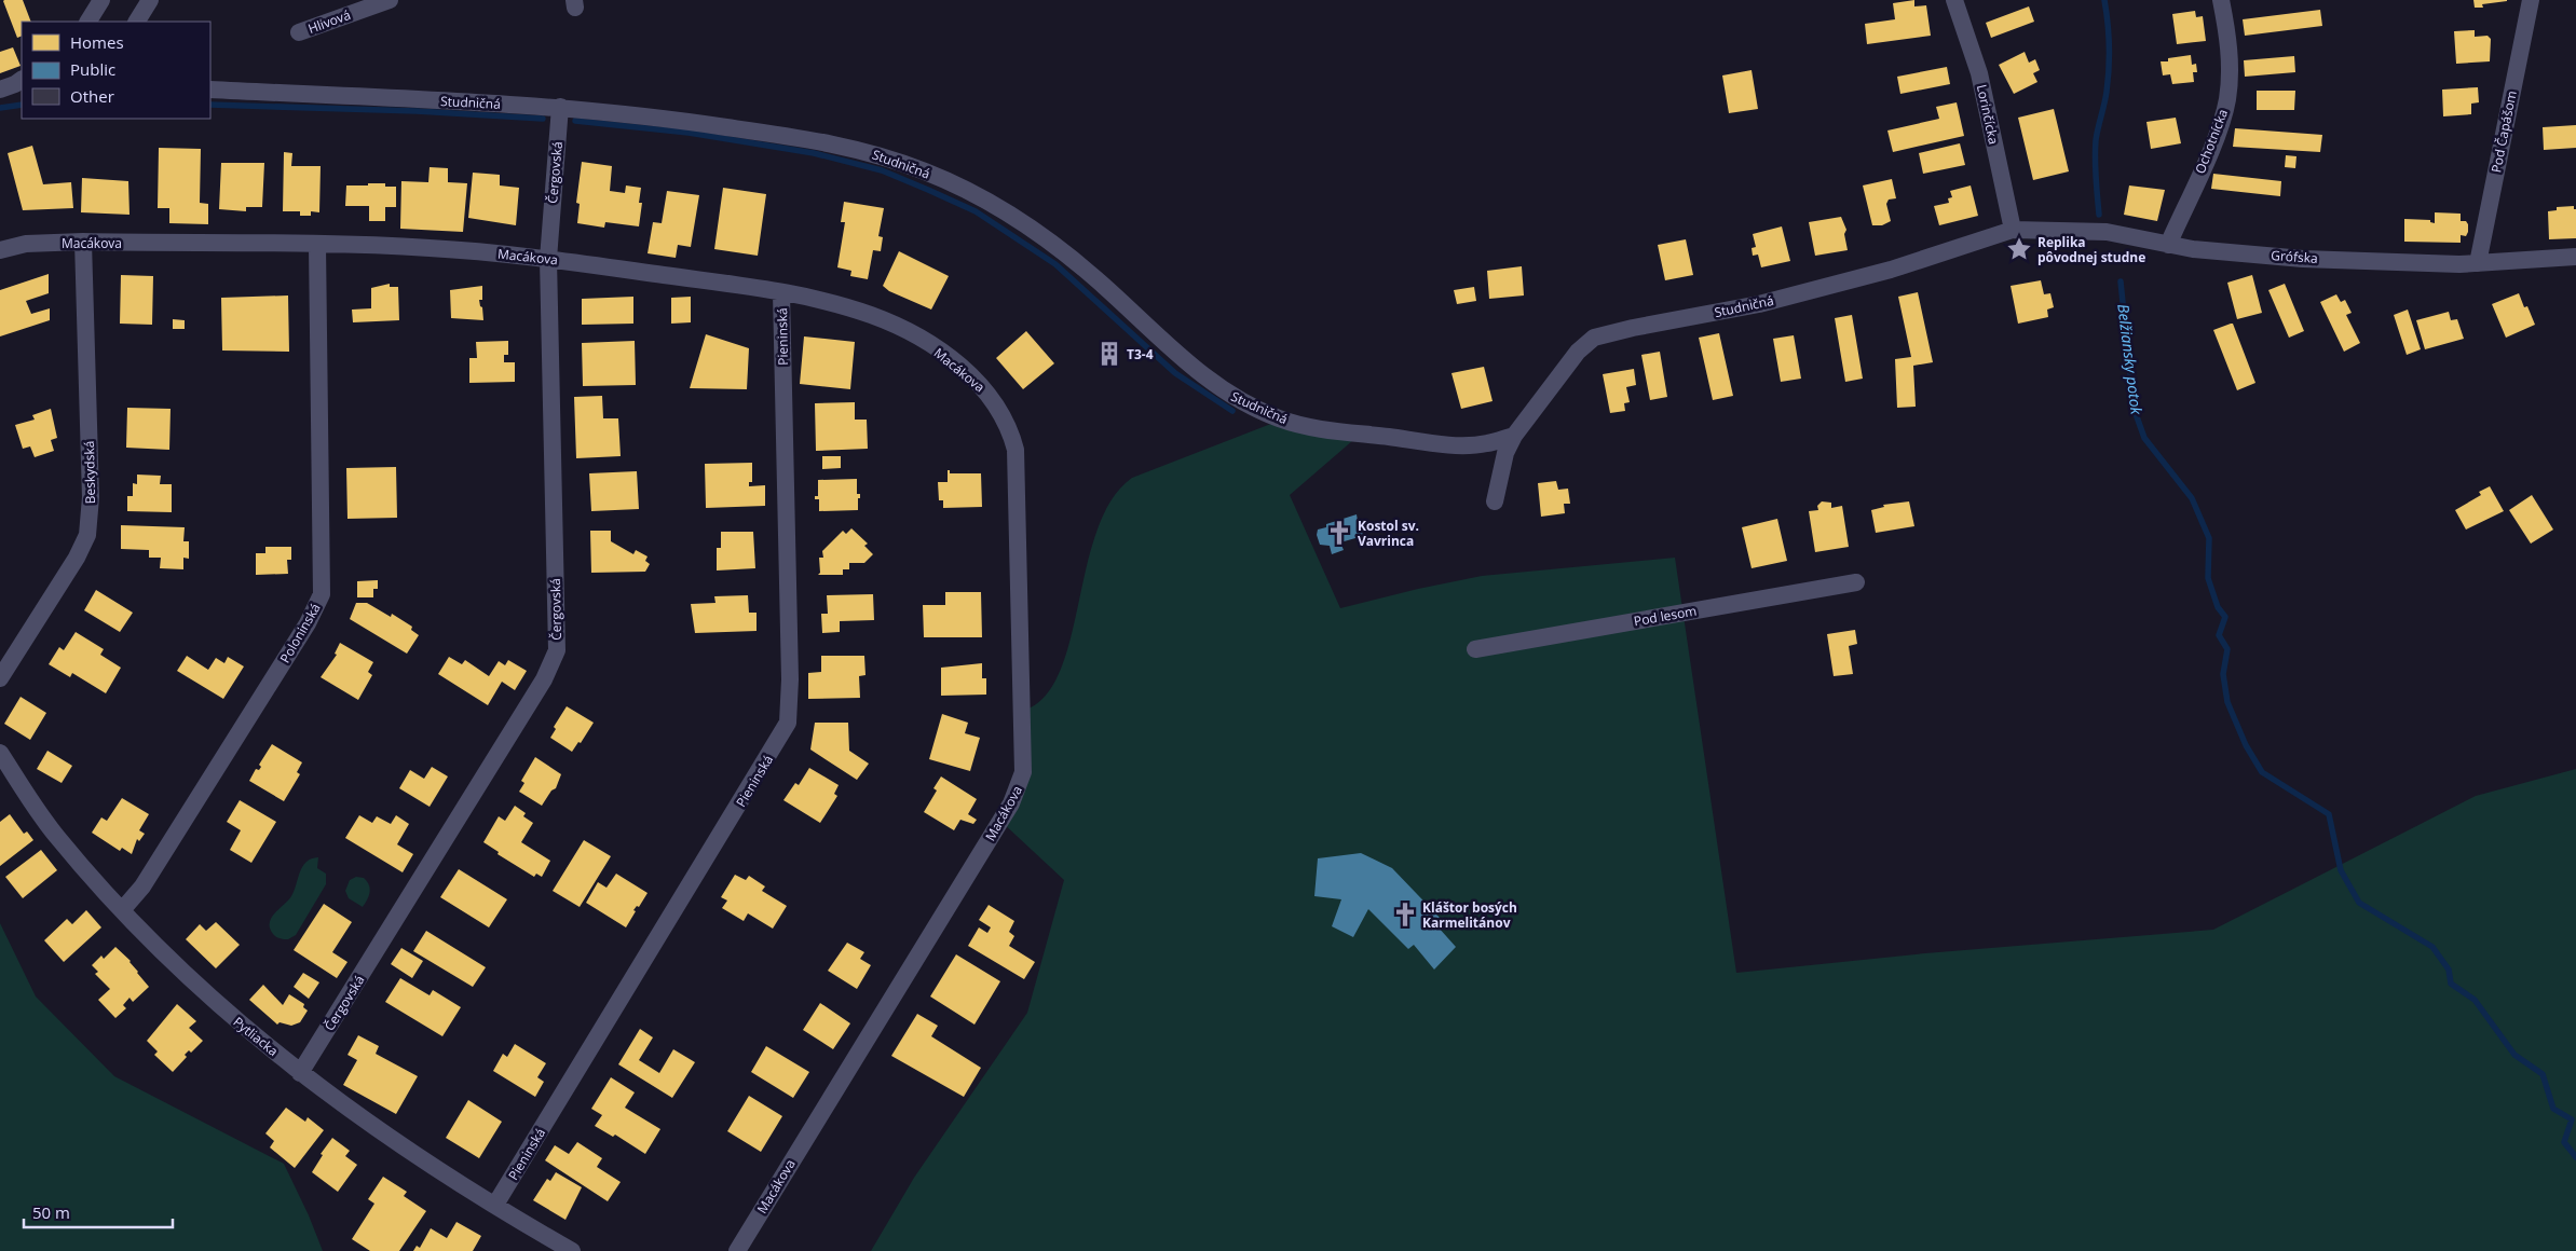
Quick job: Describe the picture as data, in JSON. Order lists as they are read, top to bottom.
{
  "streets": {
    "street": [
      "Hlivová",
      "Studničná",
      "Lorinčícka",
      "Pod Čapášom",
      "Ochotnícka",
      "Čergovská",
      "Macákova",
      "Grófska",
      "Pieninská",
      "Beskydská",
      "Pod lesom",
      "Poloninská",
      "Pytliacka"
    ]
  },
  "crossings": [
    ["Studničná", "Lorinčícka"],
    ["Studničná", "Čergovská"],
    ["Studničná", "Grófska"],
    ["Lorinčícka", "Grófska"],
    ["Pod Čapášom", "Grófska"],
    ["Ochotnícka", "Grófska"],
    ["Čergovská", "Macákova"],
    ["Čergovská", "Pytliacka"],
    ["Macákova", "Pieninská"],
    ["Macákova", "Beskydská"],
    ["Macákova", "Poloninská"],
    ["Pieninská", "Pytliacka"],
    ["Poloninská", "Pytliacka"]
  ],
  "water": ["Belžiansky potok"],
  "places": {
    "place": ["Replika pôvodnej studne"],
    "building": ["T3-4"],
    "church": ["Kostol sv. Vavrinca", "Kláštor bosých Karmelitánov"]
  },
  "legend": ["Homes", "Public", "Other"],
  "scale_bar": "50 m"
}
